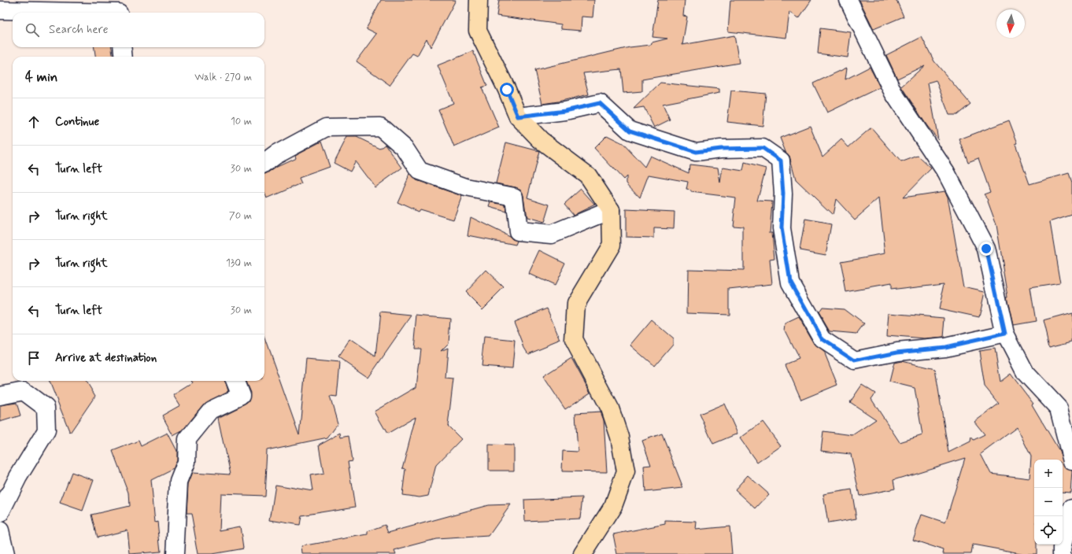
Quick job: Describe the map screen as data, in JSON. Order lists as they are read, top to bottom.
{
  "north": "bottom",
  "page": {
    "search": "Search here",
    "heading": ["4 min", "Walk · 270 m"],
    "list": [
      ["Continue", "10 m"],
      ["Turn left", "30 m"],
      ["Turn right", "70 m"],
      ["Turn right", "130 m"],
      ["Turn left", "30 m"],
      "Arrive at destination"
    ],
    "map_buttons": ["+", "−"]
  }
}
